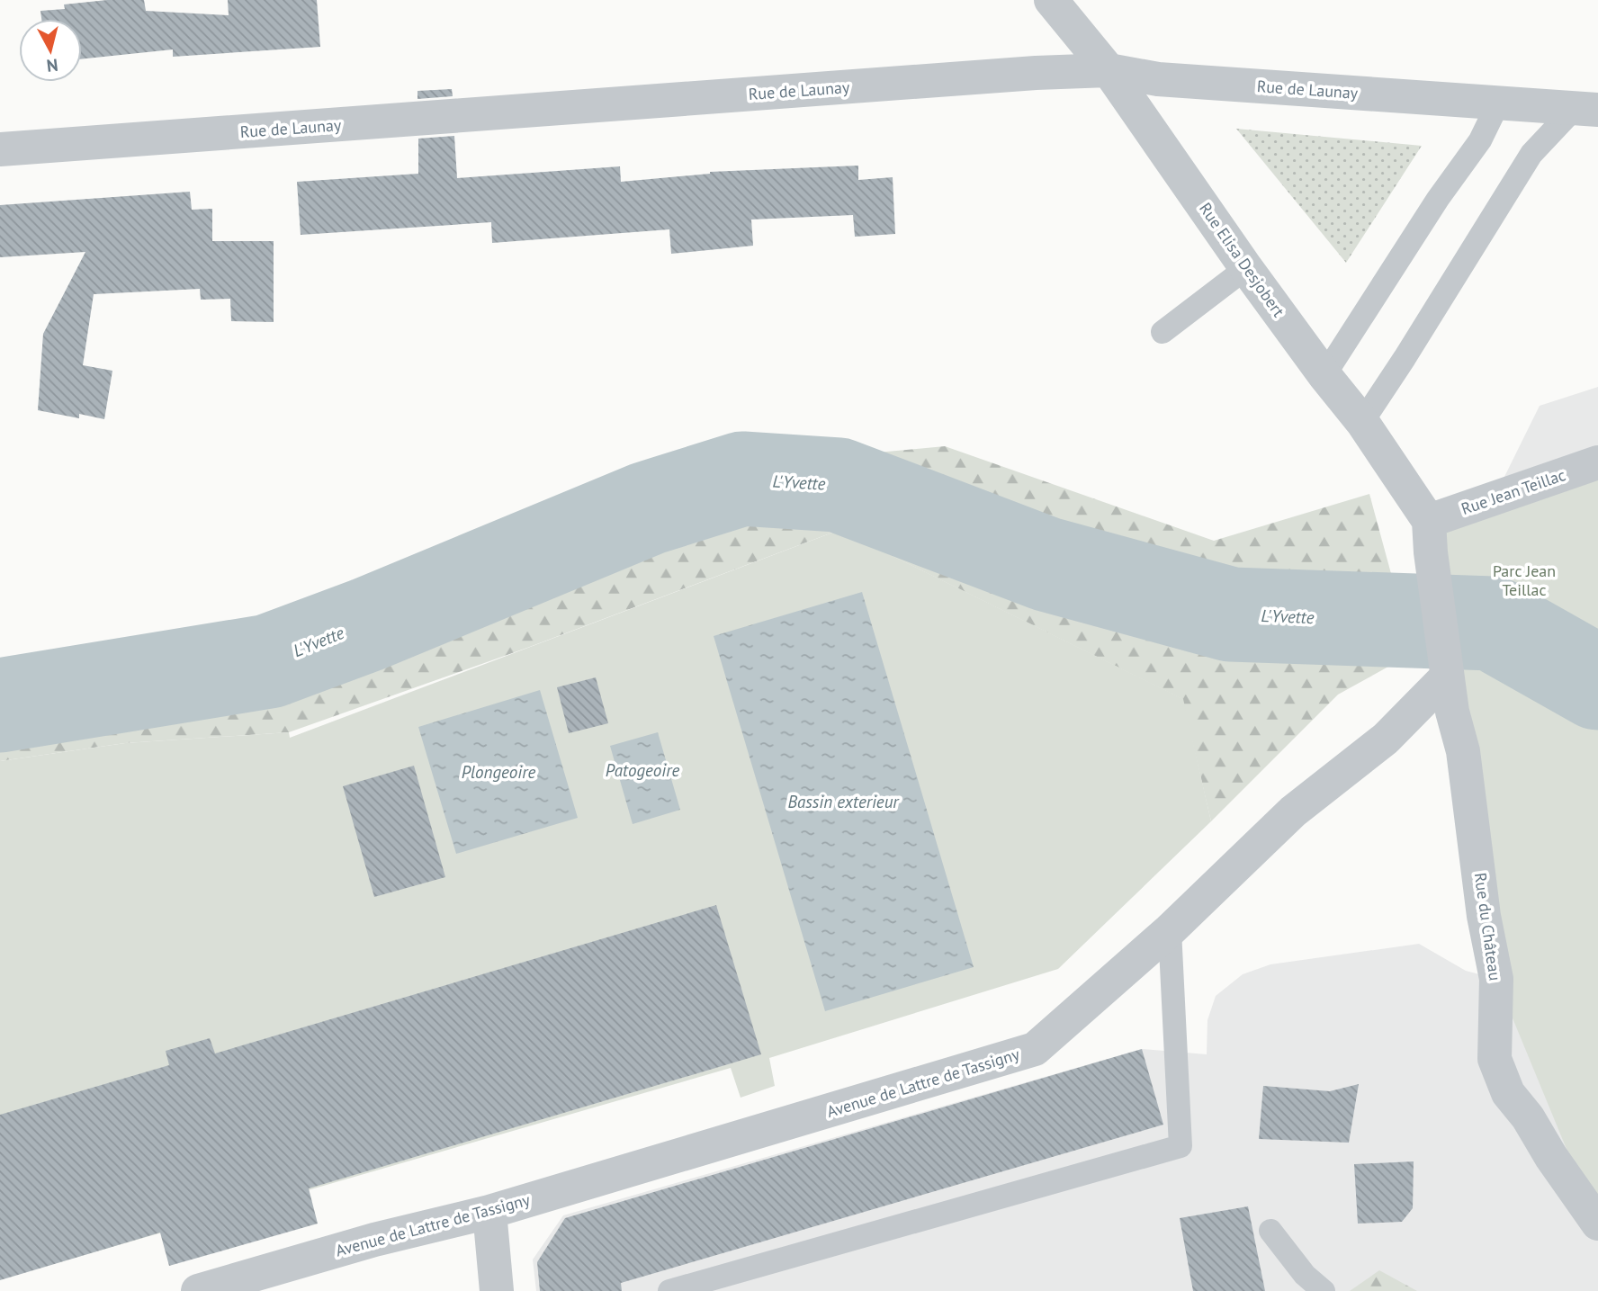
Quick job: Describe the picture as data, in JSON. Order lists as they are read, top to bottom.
{
  "streets": {
    "street": [
      "Rue de Launay",
      "Rue Elisa Desjobert",
      "Rue Jean Teillac",
      "Rue du Château",
      "Avenue de Lattre de Tassigny"
    ]
  },
  "crossings": [
    ["Rue de Launay", "Rue Elisa Desjobert"],
    ["Rue Elisa Desjobert", "Rue Jean Teillac"],
    ["Rue du Château", "Avenue de Lattre de Tassigny"]
  ],
  "water": [
    "L'Yvette",
    "Patogeoire",
    "Plongeoire",
    "Bassin exterieur"
  ],
  "parks": ["Parc Jean Teillac"],
  "north": "bottom"
}
